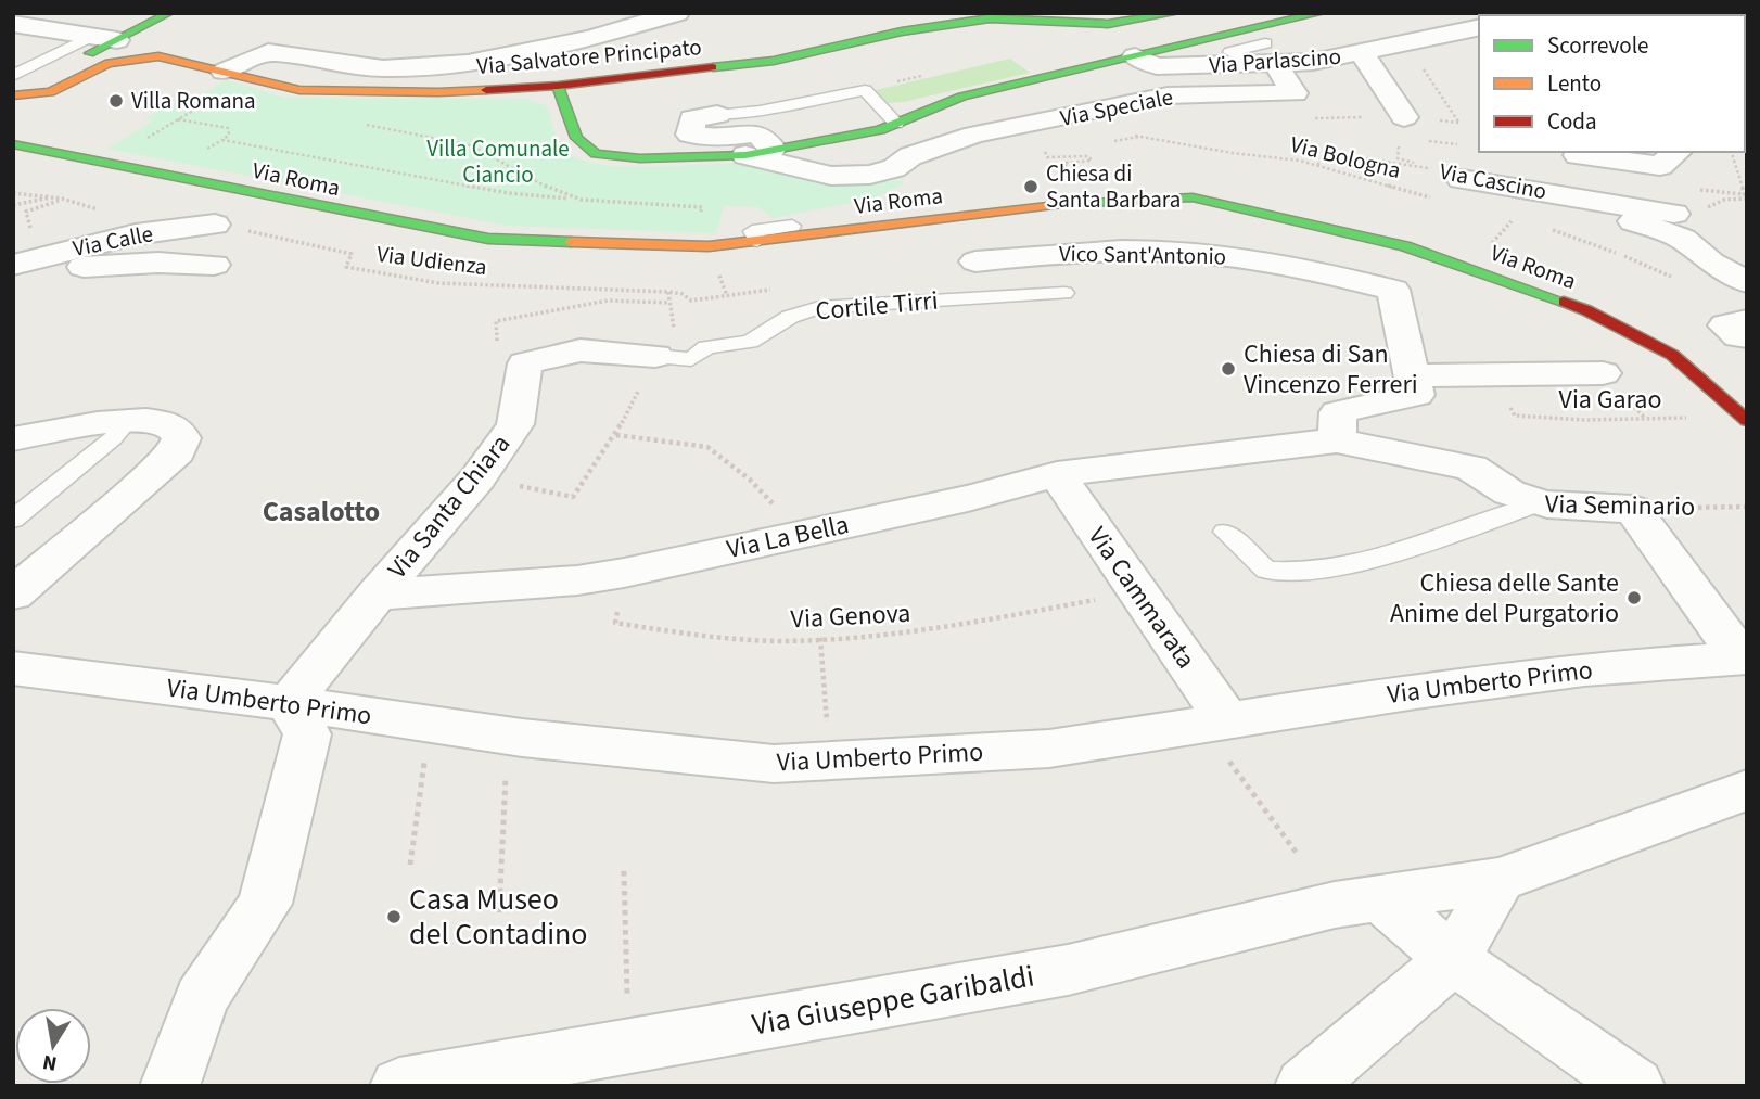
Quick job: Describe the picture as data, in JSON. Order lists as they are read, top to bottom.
{
  "streets": {
    "main road": ["Via Salvatore Principato", "Via Roma"],
    "street": [
      "Via Parlascino",
      "Via Speciale",
      "Via Cascino",
      "Via Calle",
      "Vico Sant'Antonio",
      "Via Seminario",
      "Via Santa Chiara",
      "Via La Bella",
      "Via Cammarata",
      "Via Umberto Primo",
      "Via Giuseppe Garibaldi"
    ],
    "lane": ["Cortile Tirri"],
    "path": [
      "Via Bologna",
      "Via Udienza",
      "Via Garao",
      "Via Genova"
    ]
  },
  "crossings": [
    ["Via Parlascino", "Via Speciale"],
    ["Via Bologna", "Via Cascino"],
    ["Via Calle", "Via Udienza"],
    ["Cortile Tirri", "Via Santa Chiara"],
    ["Via Seminario", "Via La Bella"],
    ["Via Santa Chiara", "Via La Bella"],
    ["Via Santa Chiara", "Via Umberto Primo"],
    ["Via La Bella", "Via Cammarata"],
    ["Via La Bella", "Via Genova"],
    ["Via Cammarata", "Via Genova"],
    ["Via Cammarata", "Via Umberto Primo"]
  ],
  "districts": ["Casalotto"],
  "parks": ["Villa Comunale Ciancio"],
  "places": [
    "Villa Romana",
    "Chiesa di Santa Barbara",
    "Chiesa di San Vincenzo Ferreri",
    "Chiesa delle Sante Anime del Purgatorio",
    "Casa Museo del Contadino"
  ],
  "legend": ["Scorrevole", "Lento", "Coda"],
  "north": "bottom"
}
